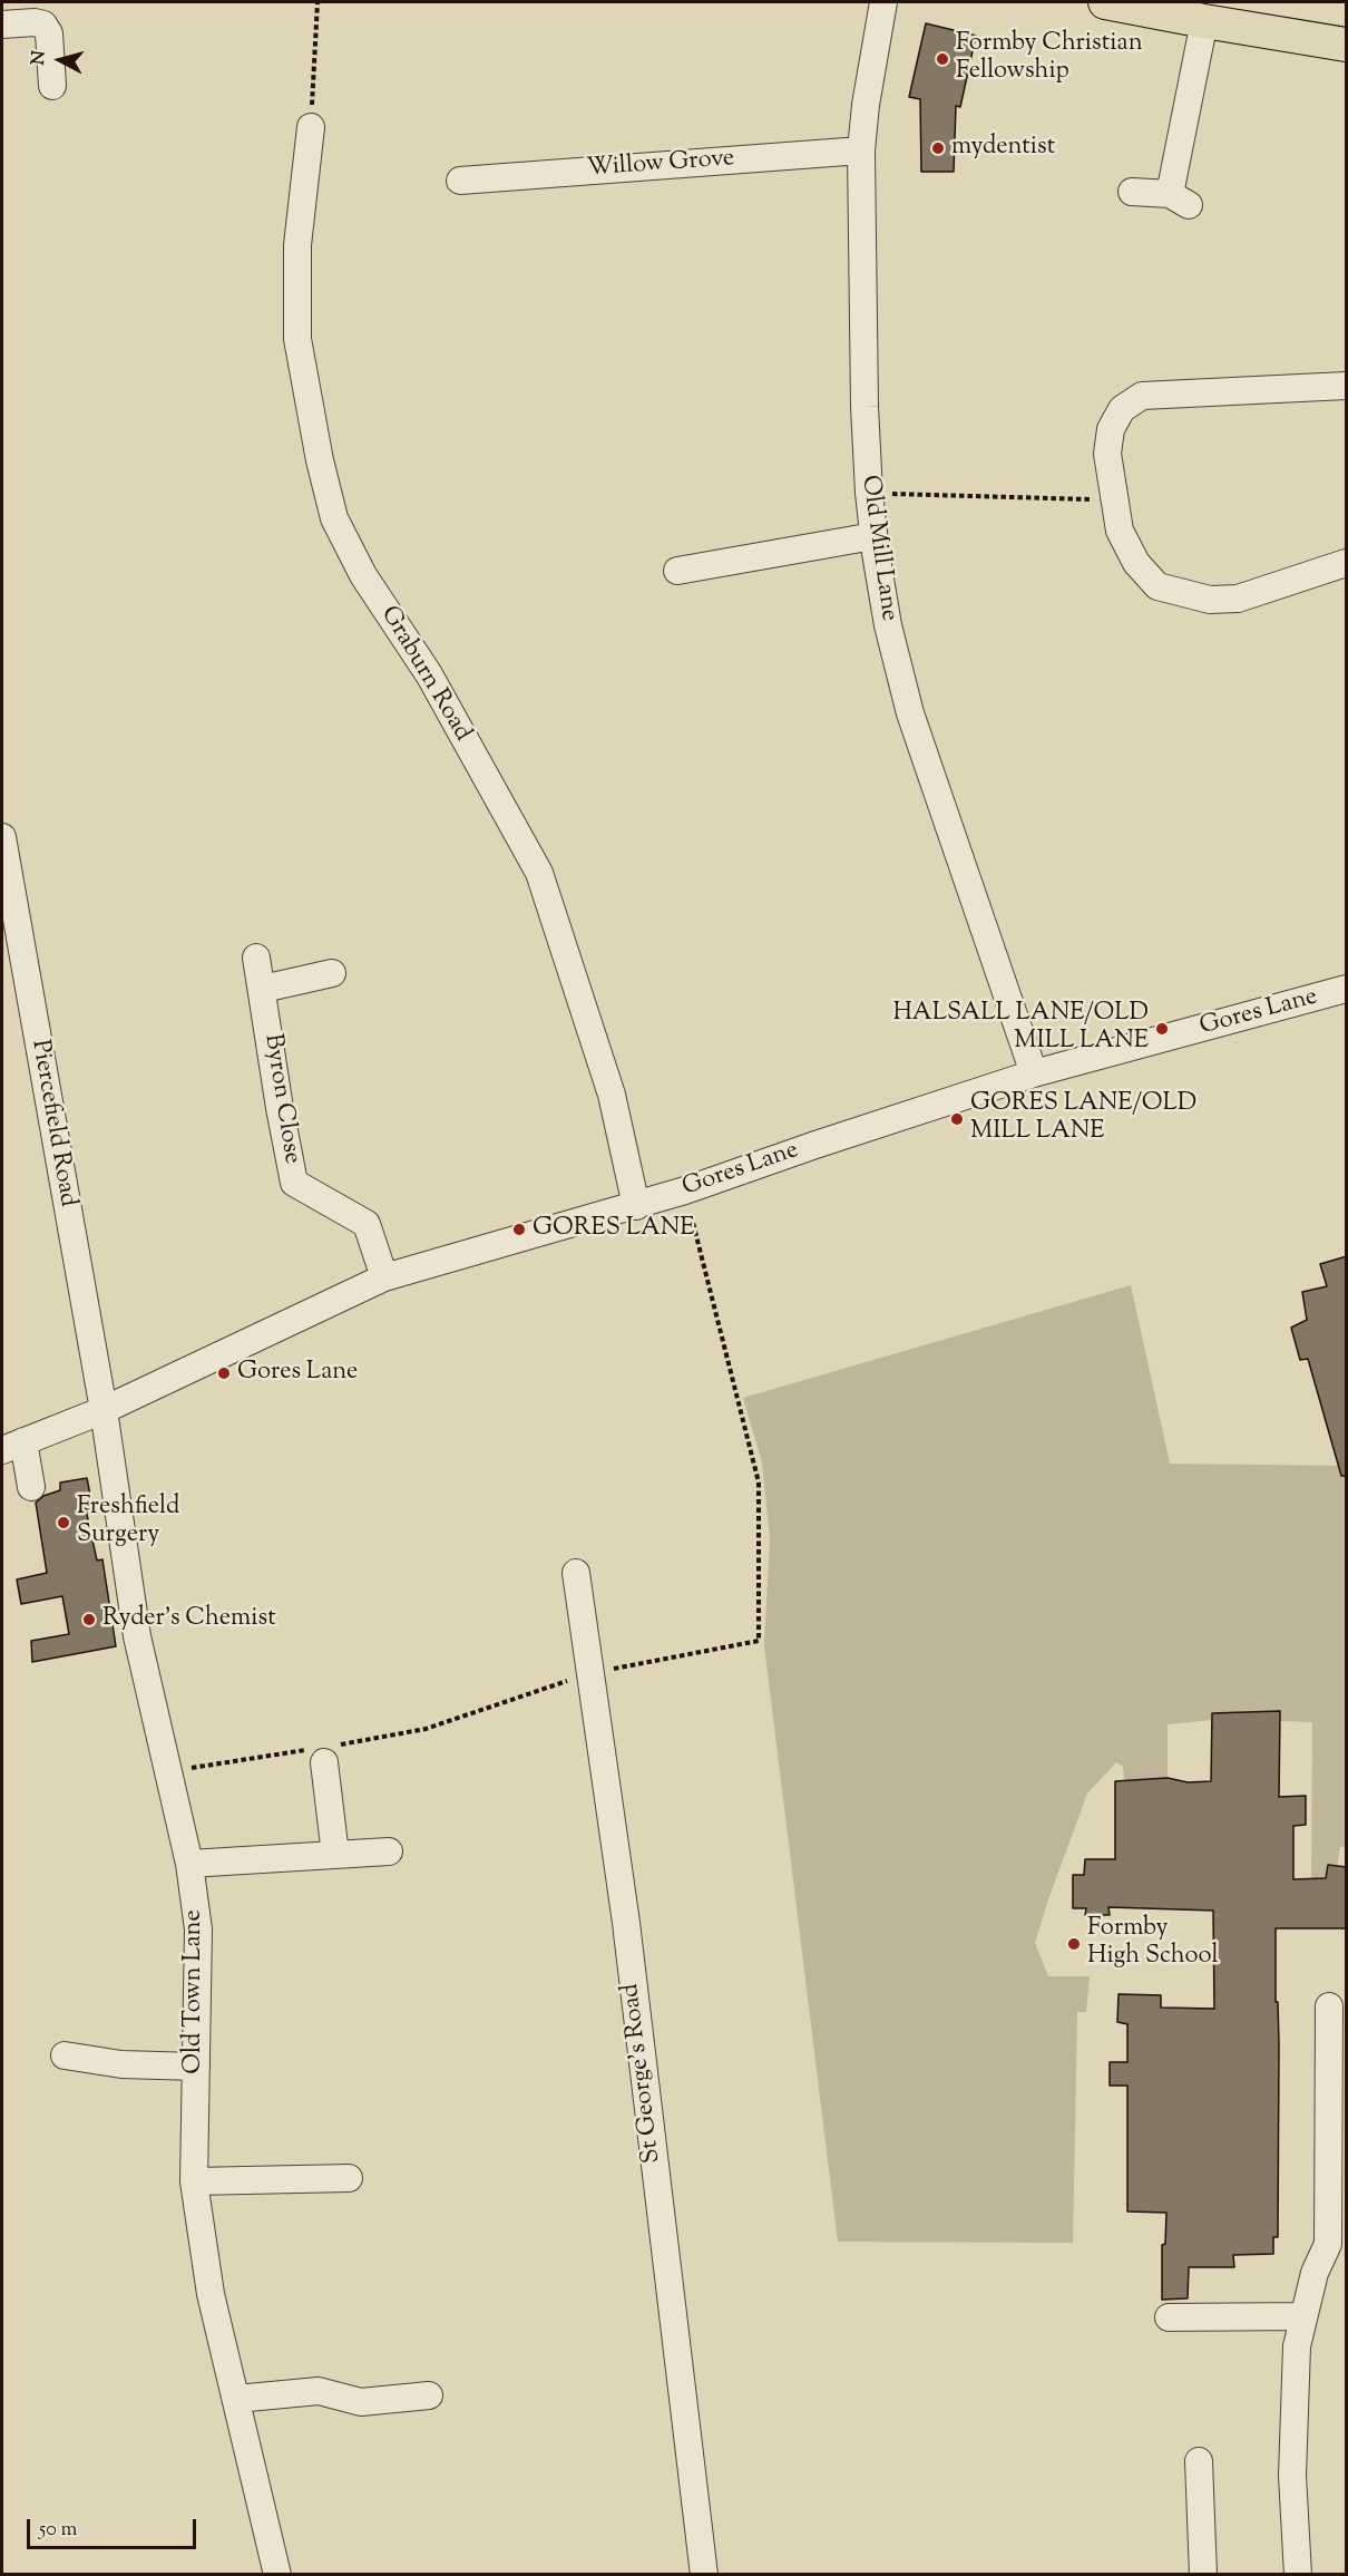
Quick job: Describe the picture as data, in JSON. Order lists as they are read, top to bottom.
{
  "streets": {
    "street": [
      "Willow Grove",
      "Old Mill Lane",
      "Graburn Road",
      "Gores Lane",
      "Byron Close",
      "Piercefield Road",
      "Old Town Lane",
      "St George's Road"
    ]
  },
  "crossings": [
    ["Willow Grove", "Old Mill Lane"],
    ["Old Mill Lane", "Gores Lane"],
    ["Graburn Road", "Gores Lane"],
    ["Gores Lane", "Byron Close"],
    ["Gores Lane", "Piercefield Road"],
    ["Gores Lane", "Old Town Lane"],
    ["Piercefield Road", "Old Town Lane"]
  ],
  "places": [
    "Formby Christian Fellowship",
    "mydentist",
    "HALSALL LANE/OLD MILL LANE",
    "GORES LANE/OLD MILL LANE",
    "GORES LANE",
    "Gores Lane",
    "Freshfield Surgery",
    "Ryder's Chemist",
    "Formby High School"
  ],
  "scale_bar": "50 m",
  "north": "left"
}
